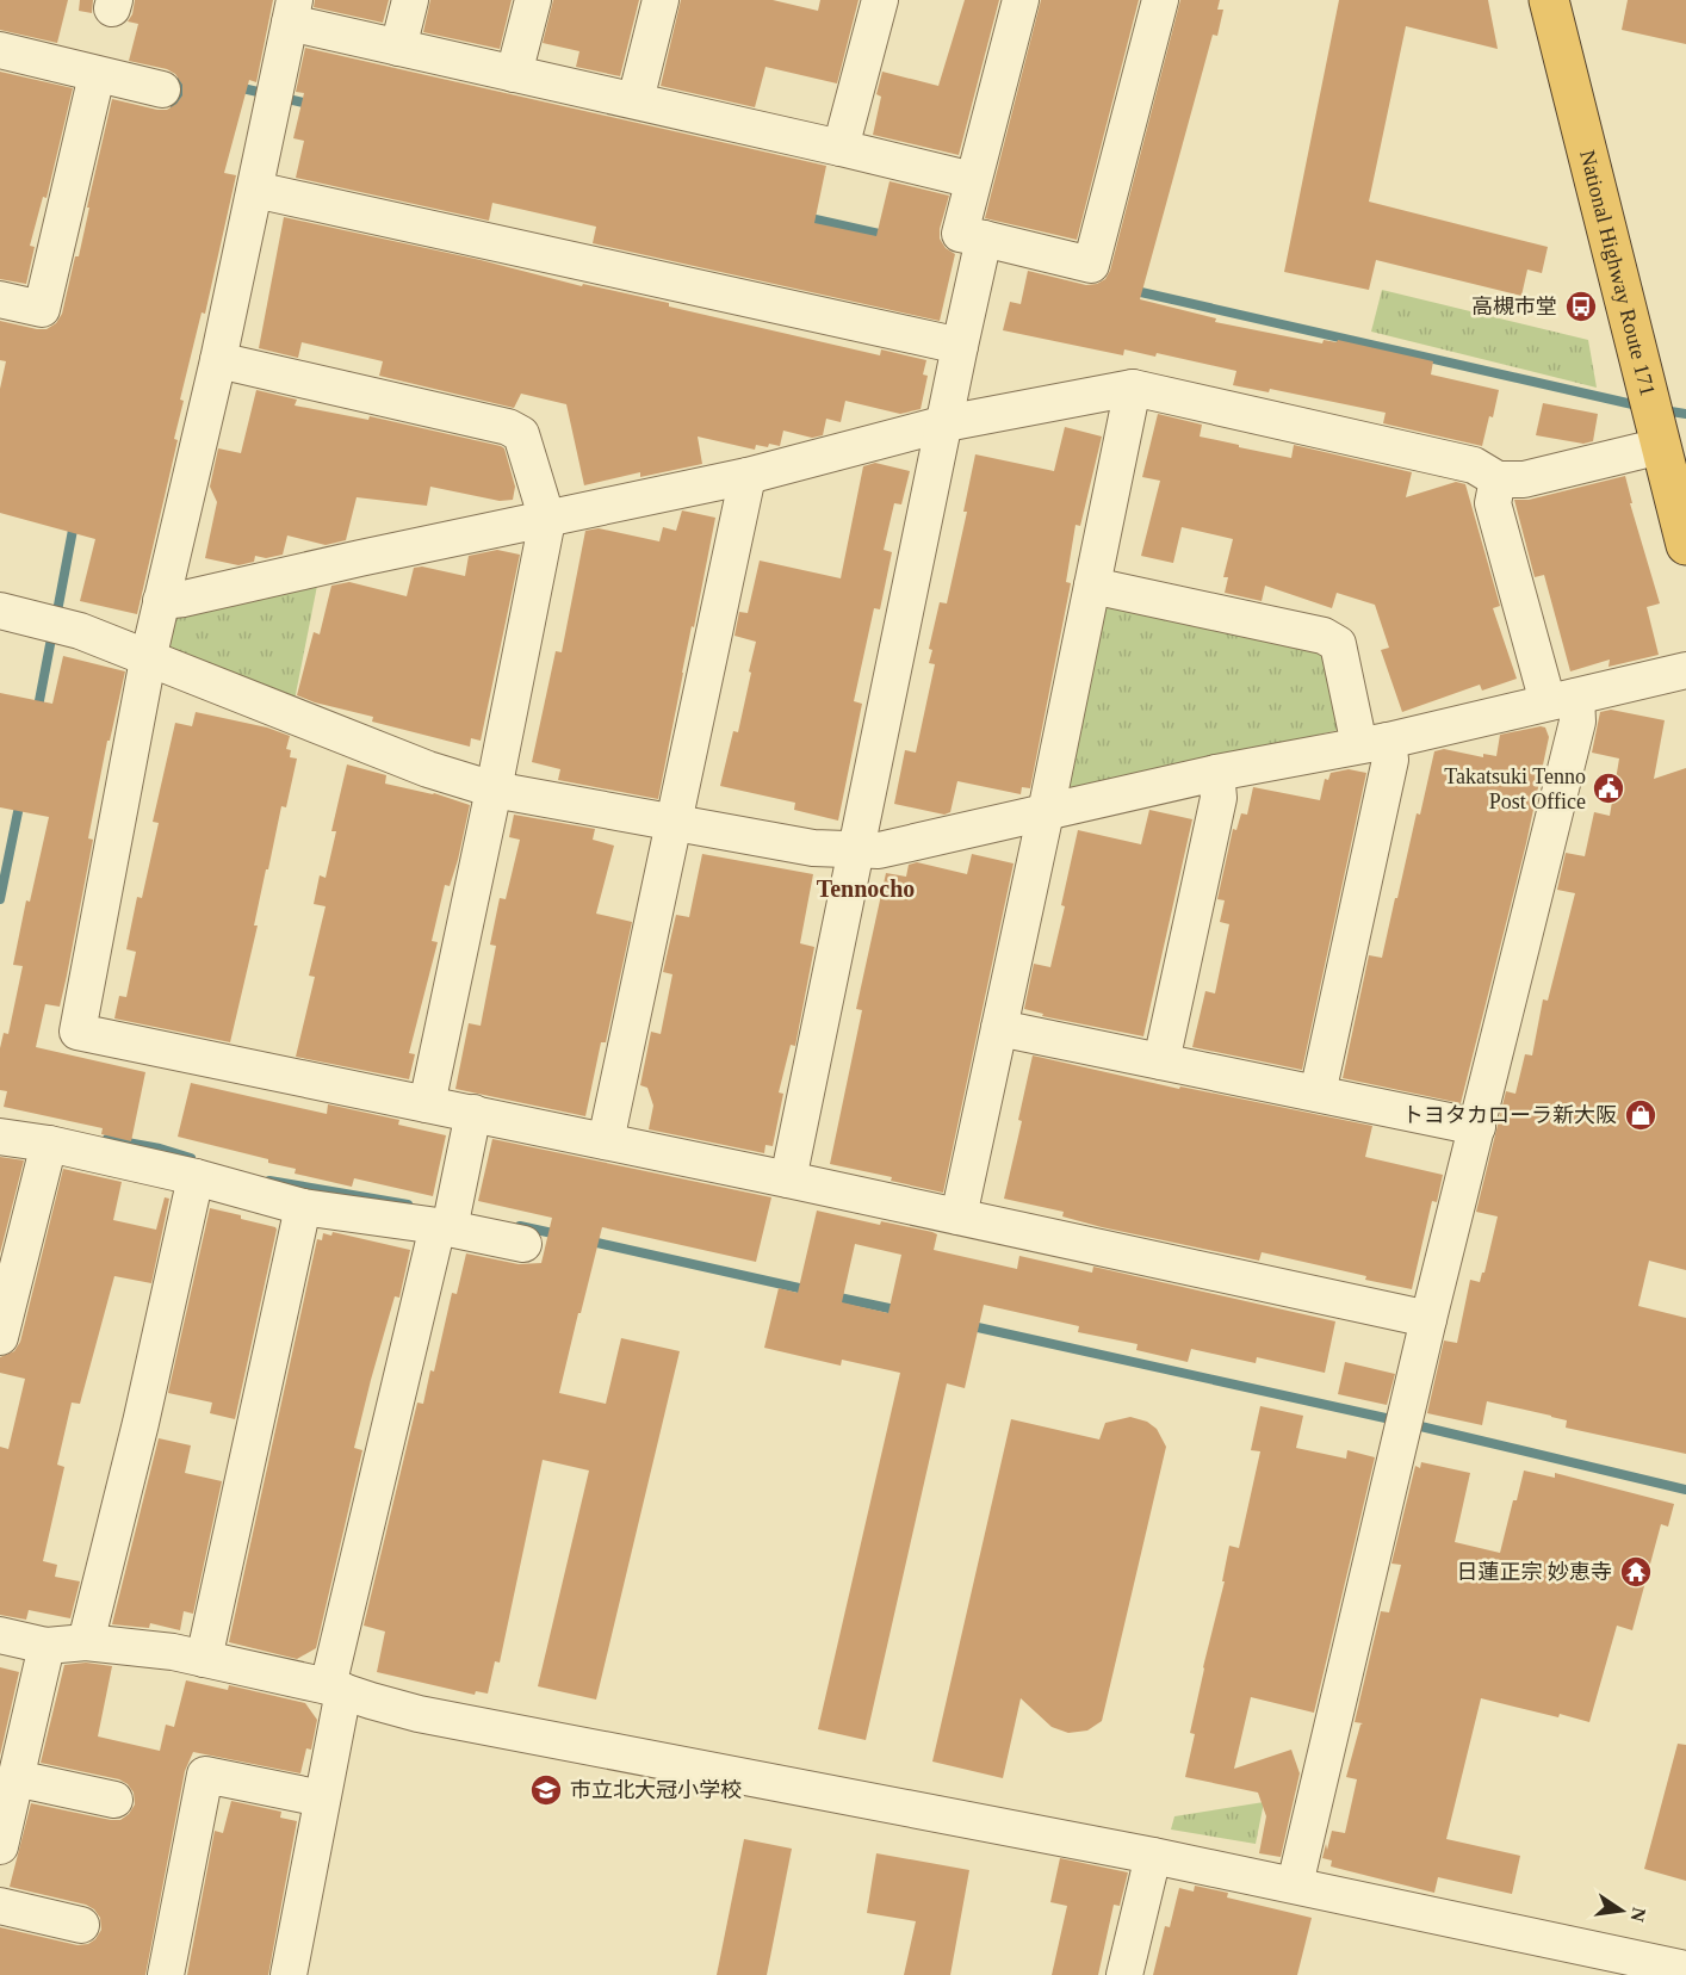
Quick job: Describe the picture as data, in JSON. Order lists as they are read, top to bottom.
{
  "streets": {
    "highway": ["National Highway Route 171"]
  },
  "districts": ["Tennocho"],
  "places": {
    "bus stop": ["高槻市堂"],
    "public building": ["Takatsuki Tenno Post Office"],
    "shop": ["トヨタカローラ新大阪"],
    "temple": ["日蓮正宗 妙恵寺"],
    "school or university": ["市立北大冠小学校"]
  },
  "north": "right"
}
